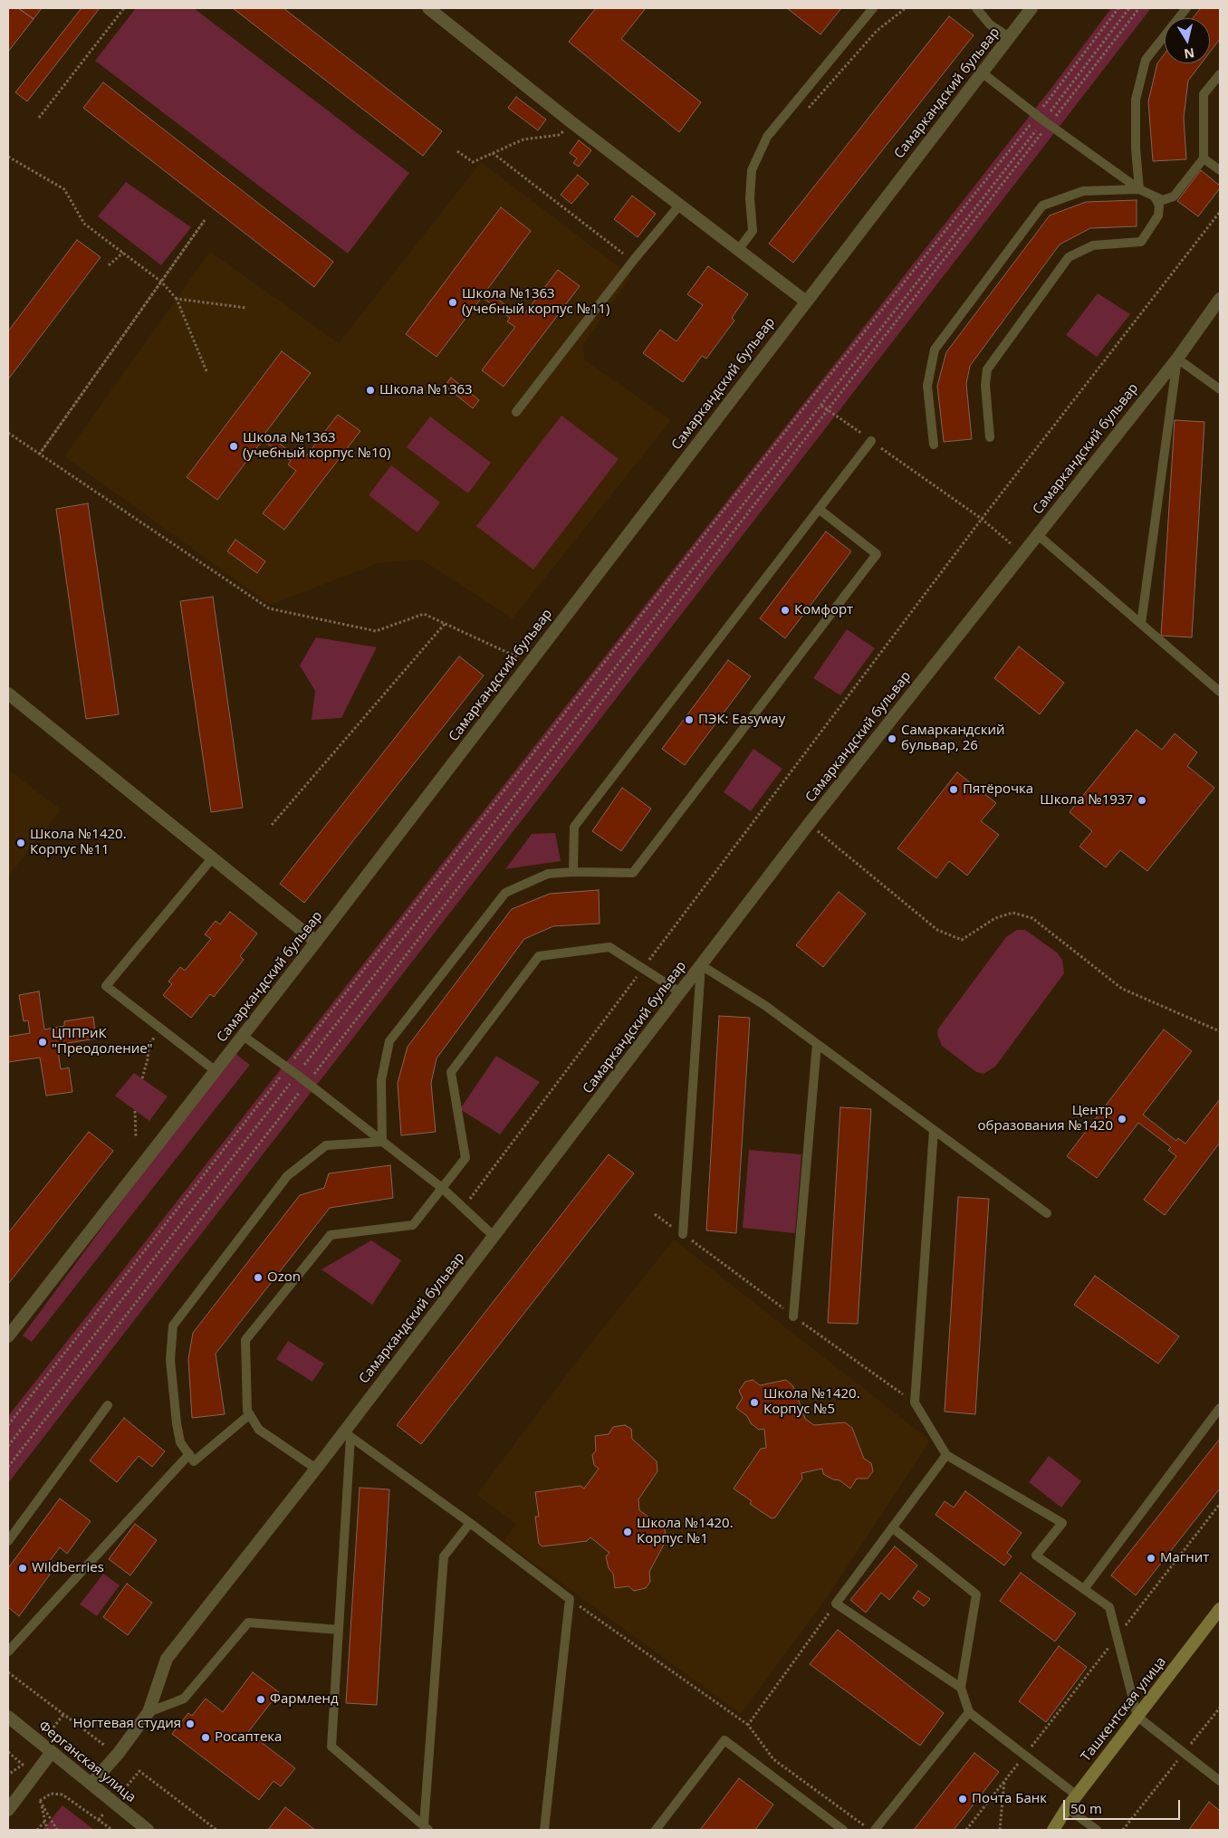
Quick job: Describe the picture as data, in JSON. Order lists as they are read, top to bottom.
{
  "streets": {
    "main road": ["Ташкентская улица"],
    "street": ["Самаркандский бульвар", "Ферганская улица"]
  },
  "crossings": [
    ["Самаркандский бульвар", "Ферганская улица"]
  ],
  "places": [
    "Школа №1363 (учебный корпус №11)",
    "Школа №1363",
    "Школа №1363 (учебный корпус №10)",
    "Комфорт",
    "ПЭК: Easyway",
    "Самаркандский бульвар, 26",
    "Пятёрочка",
    "Школа №1937",
    "Школа №1420. Корпус №11",
    "ЦППРиК \"Преодоление\"",
    "Центр образования №1420",
    "Ozon",
    "Школа №1420. Корпус №5",
    "Школа №1420. Корпус №1",
    "Магнит",
    "Wildberries",
    "Фармленд",
    "Ногтевая студия",
    "Росаптека",
    "Почта Банк"
  ],
  "scale_bar": "50 m",
  "north": "bottom"
}
